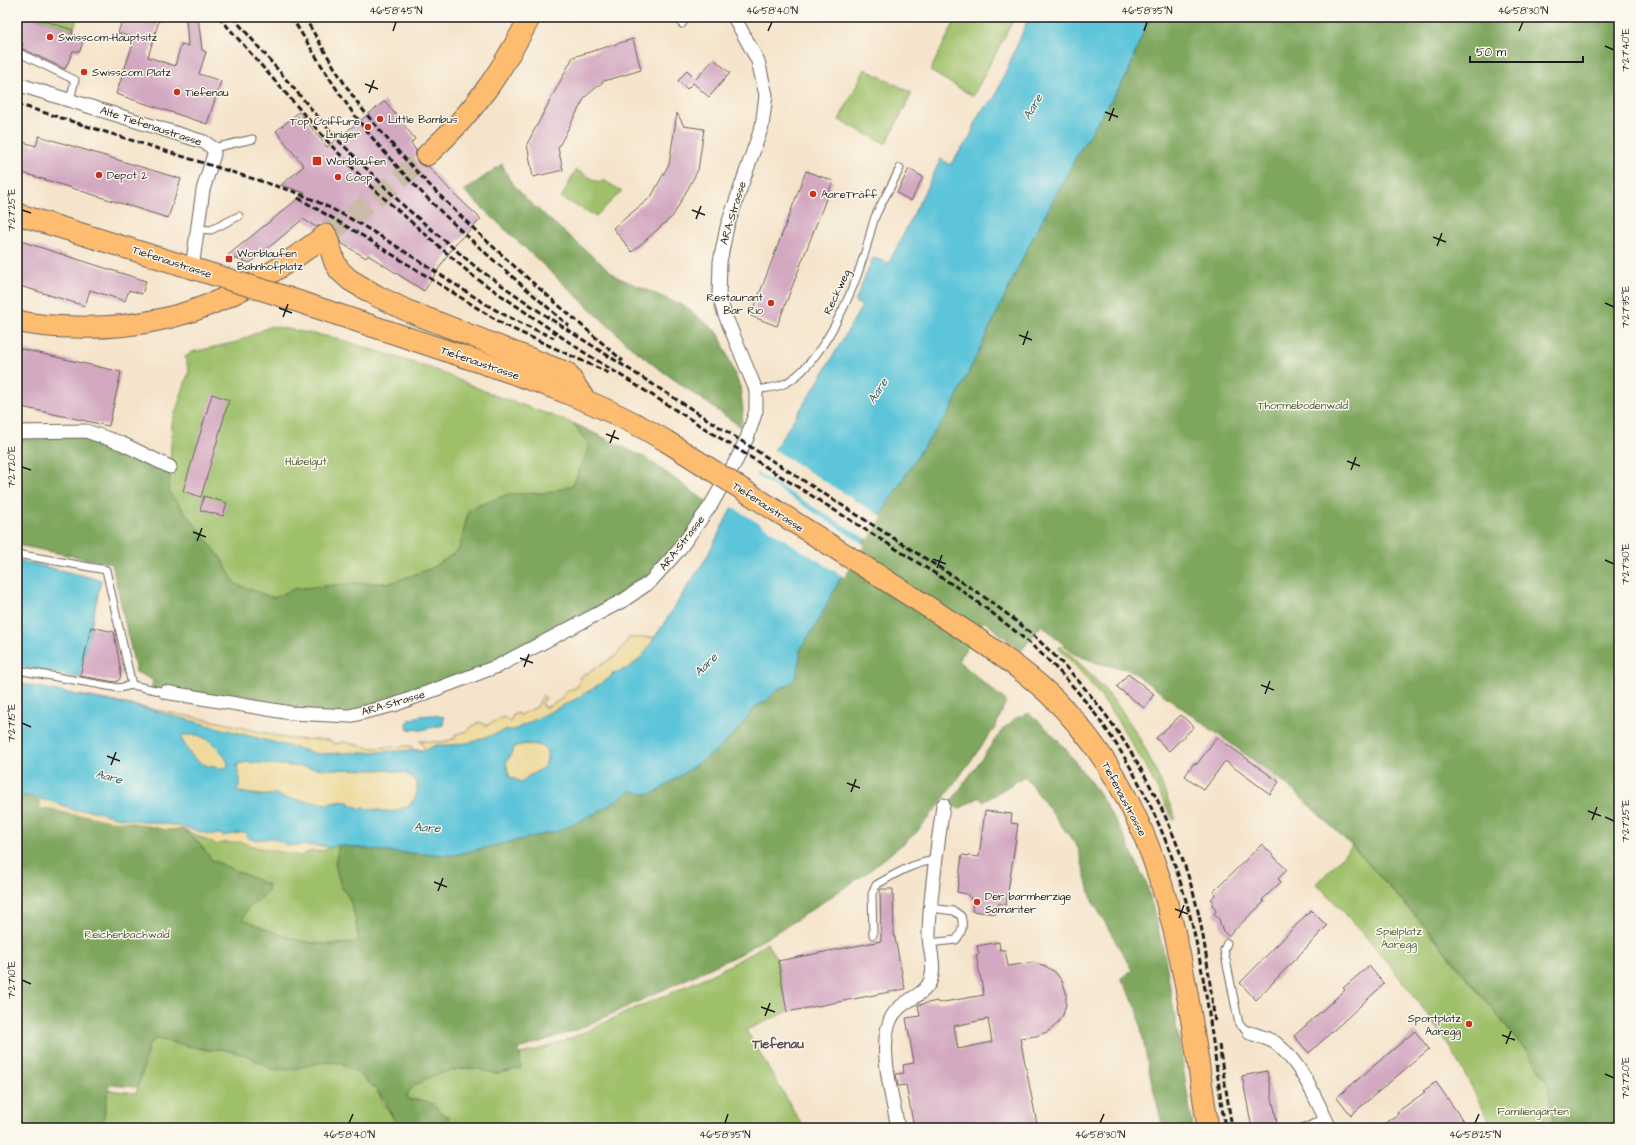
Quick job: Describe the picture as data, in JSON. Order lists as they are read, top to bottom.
{
  "streets": {
    "main road": ["Tiefenaustrasse"],
    "street": ["Alte Tiefenaustrasse", "ARA-Strasse"],
    "lane": ["Reckweg"]
  },
  "crossings": [
    ["Alte Tiefenaustrasse", "Tiefenaustrasse"],
    ["ARA-Strasse", "Reckweg"]
  ],
  "districts": ["Tiefenau"],
  "water": ["Aare"],
  "parks": [
    "Thormebodenwald",
    "Hubelgut",
    "Spielplatz Aaregg",
    "Reichenbachwald",
    "Familiengärten"
  ],
  "places": {
    "other": [
      "Swisscom-Hauptsitz",
      "Swisscom Platz",
      "Tiefenau",
      "Little Bambus",
      "Top Coiffure Liniger",
      "Depot 2",
      "Coop",
      "AareTräff",
      "Restaurant Bar Rio",
      "Der barmherzige Samariter",
      "Sportplatz Aaregg"
    ],
    "transit": ["Worblaufen", "Worblaufen Bahnhofplatz"]
  },
  "scale_bar": "50 m",
  "coordinates": [
    "46°58'45\"N",
    "46°58'40\"N",
    "46°58'35\"N",
    "46°58'30\"N",
    "7°27'40\"E",
    "7°27'25\"E",
    "7°27'35\"E",
    "7°27'20\"E",
    "7°27'30\"E",
    "7°27'15\"E",
    "7°27'10\"E",
    "46°58'25\"N"
  ]
}
